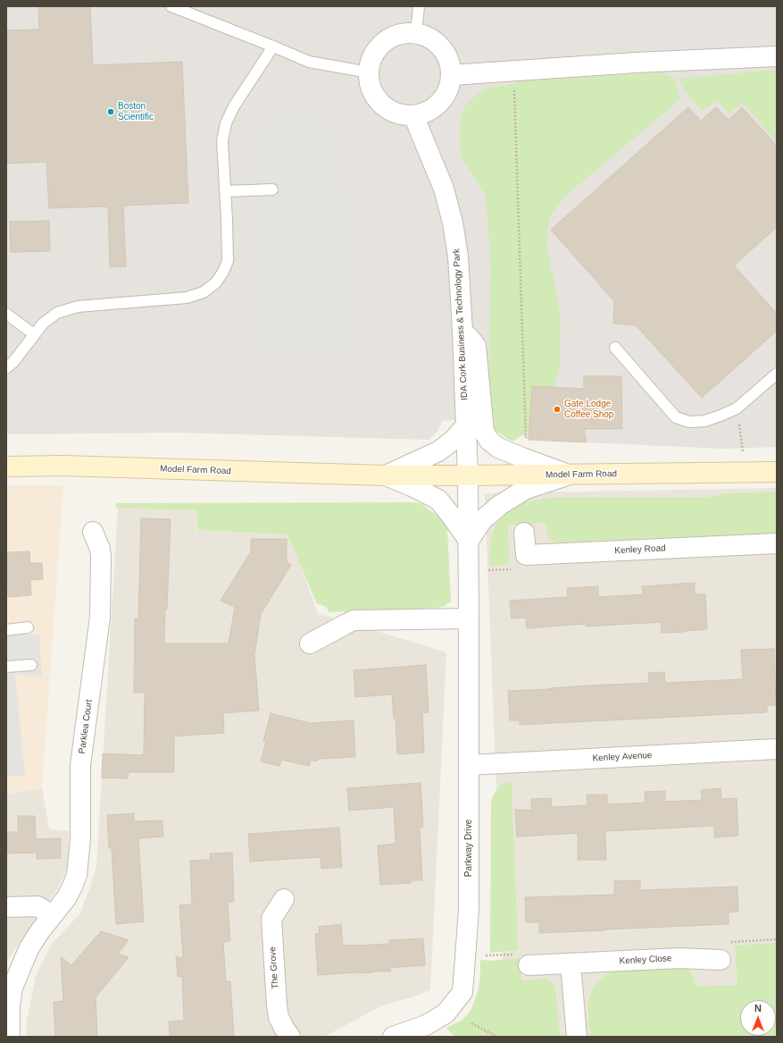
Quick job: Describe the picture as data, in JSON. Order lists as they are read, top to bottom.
{
  "streets": {
    "main road": ["Model Farm Road"],
    "street": [
      "IDA Cork Business & Technology Park",
      "Kenley Road",
      "Parklea Court",
      "Kenley Avenue",
      "Parkway Drive",
      "Kenley Close",
      "The Grove"
    ]
  },
  "crossings": [
    ["IDA Cork Business & Technology Park", "Model Farm Road"],
    ["IDA Cork Business & Technology Park", "Parkway Drive"],
    ["Model Farm Road", "Parkway Drive"],
    ["Kenley Avenue", "Parkway Drive"]
  ],
  "places": ["Boston Scientific", "Gate Lodge Coffee Shop"],
  "north": "top"
}
